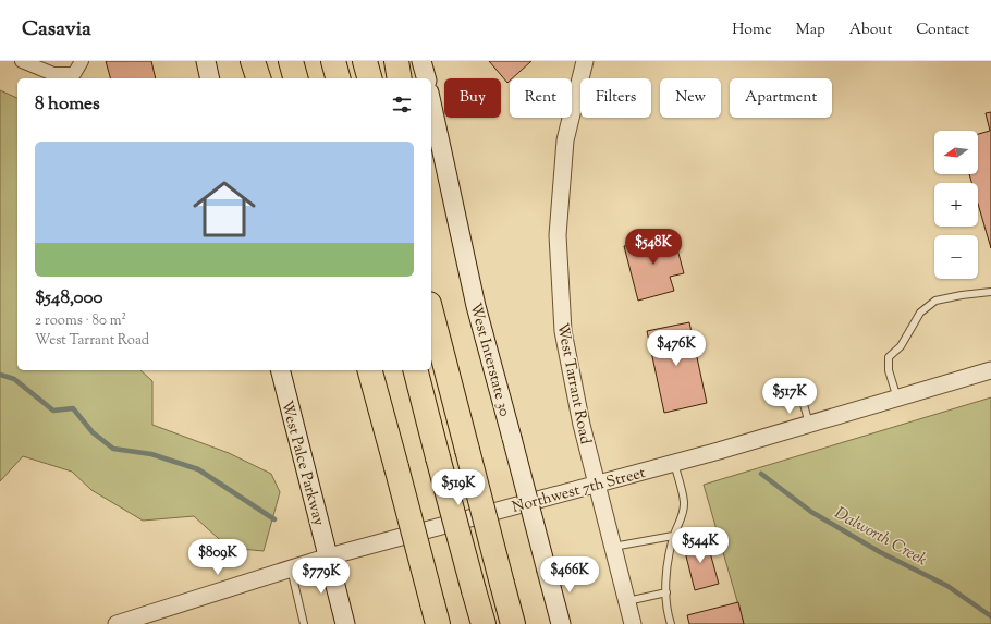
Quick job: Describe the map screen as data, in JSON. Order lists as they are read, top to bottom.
{
  "streets": {
    "main road": ["West Interstate 30", "West Palce Parkway"],
    "street": ["West Tarrant Road", "Northwest 7th Street"]
  },
  "crossings": [
    ["West Tarrant Road", "Northwest 7th Street"],
    ["West Palce Parkway", "Northwest 7th Street"]
  ],
  "water": ["Dalworth Creek"],
  "north": "left",
  "page": {
    "header": "Casavia",
    "nav": [
      "Home",
      "Map",
      "About",
      "Contact"
    ],
    "chip": [
      "Buy",
      "Rent",
      "Filters",
      "New",
      "Apartment"
    ],
    "heading": "8 homes",
    "map_buttons": ["+", "−"],
    "list": [
      {
        "name": "$548,000",
        "note": "2 rooms · 80 m² · West Tarrant Road"
      }
    ],
    "price": [
      "$548K",
      "$476K",
      "$517K",
      "$519K",
      "$544K",
      "$809K",
      "$466K",
      "$779K"
    ]
  }
}
